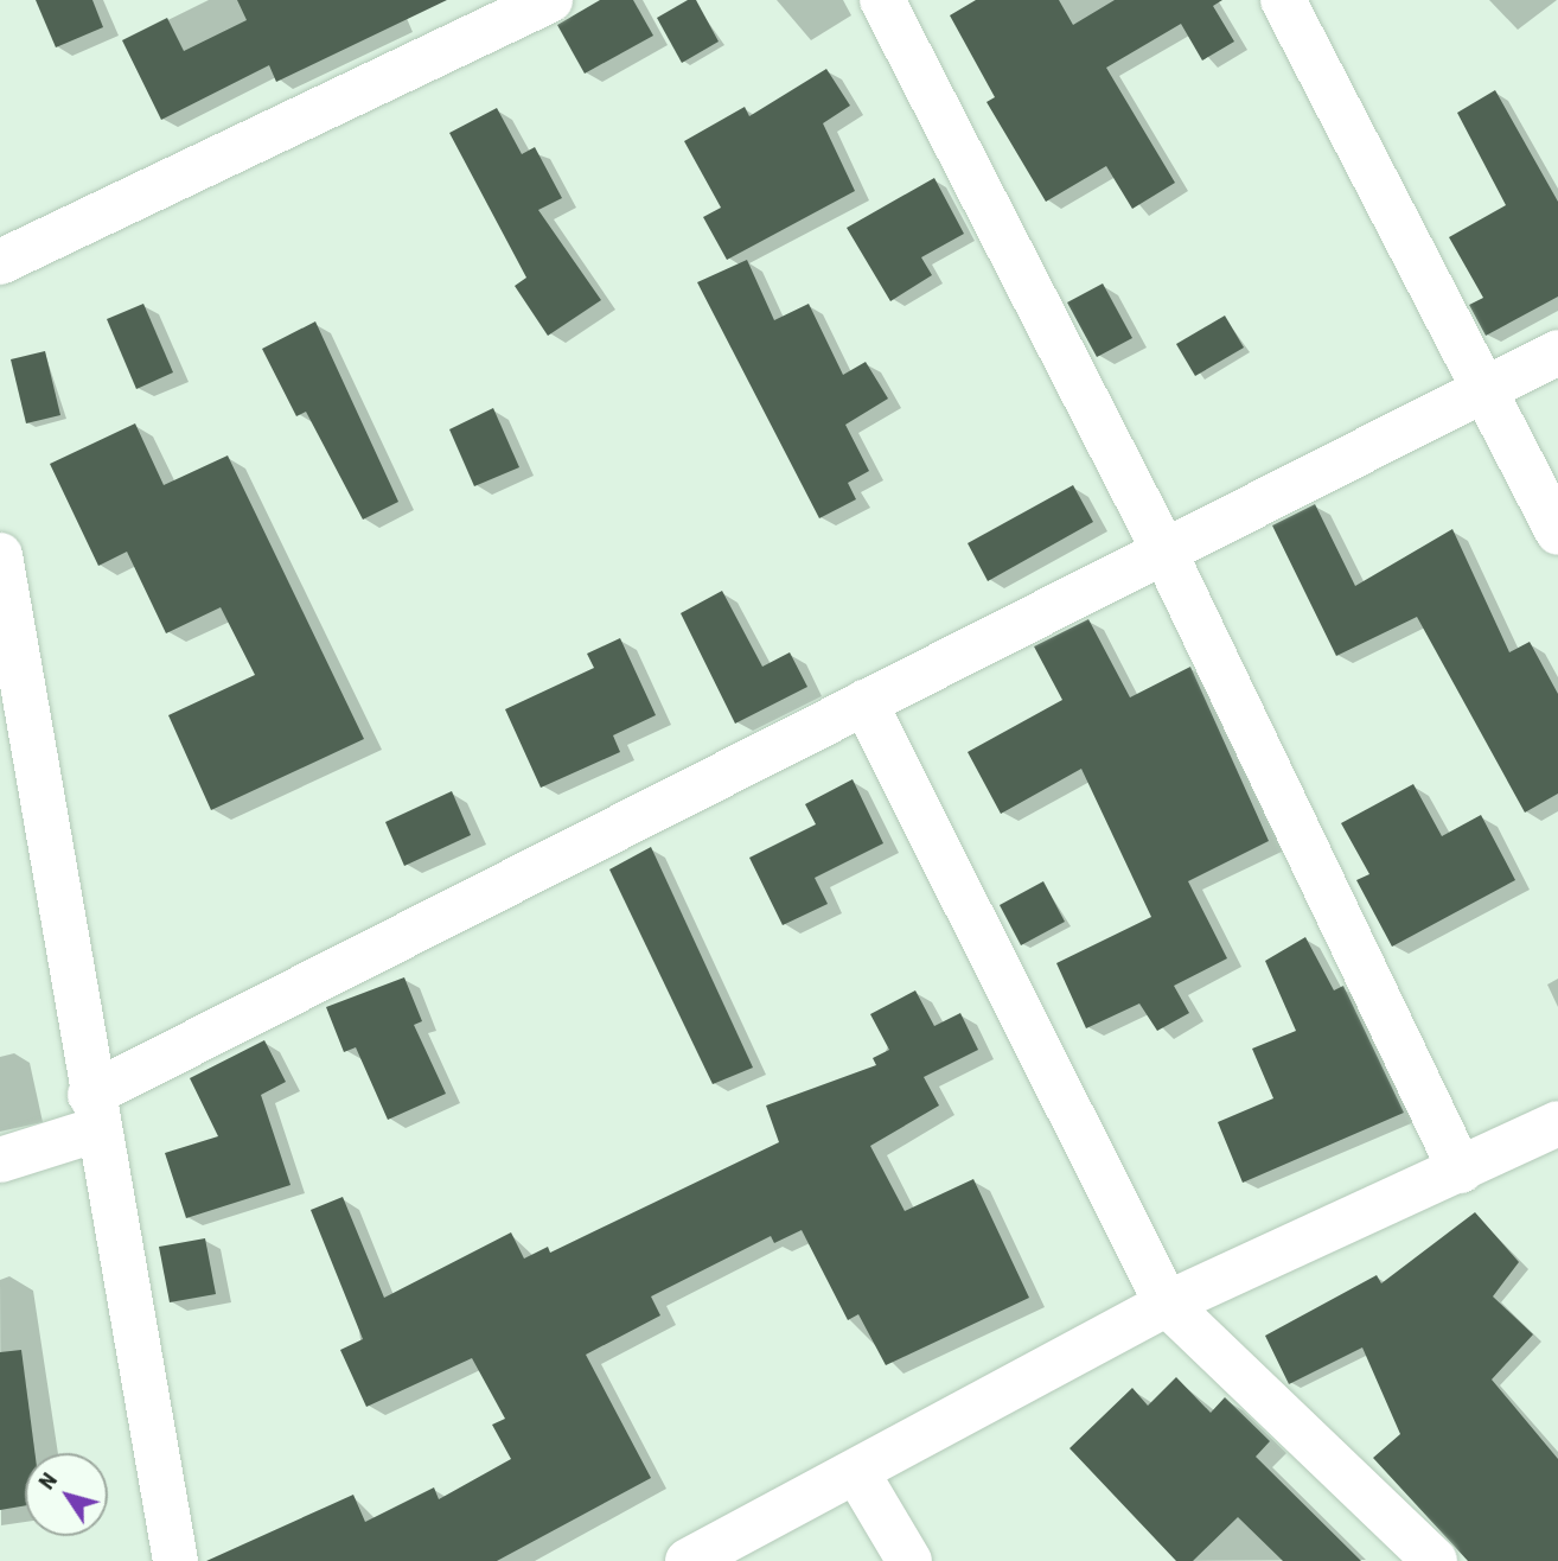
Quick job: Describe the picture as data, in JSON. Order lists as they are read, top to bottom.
{
  "north": "top left"
}
